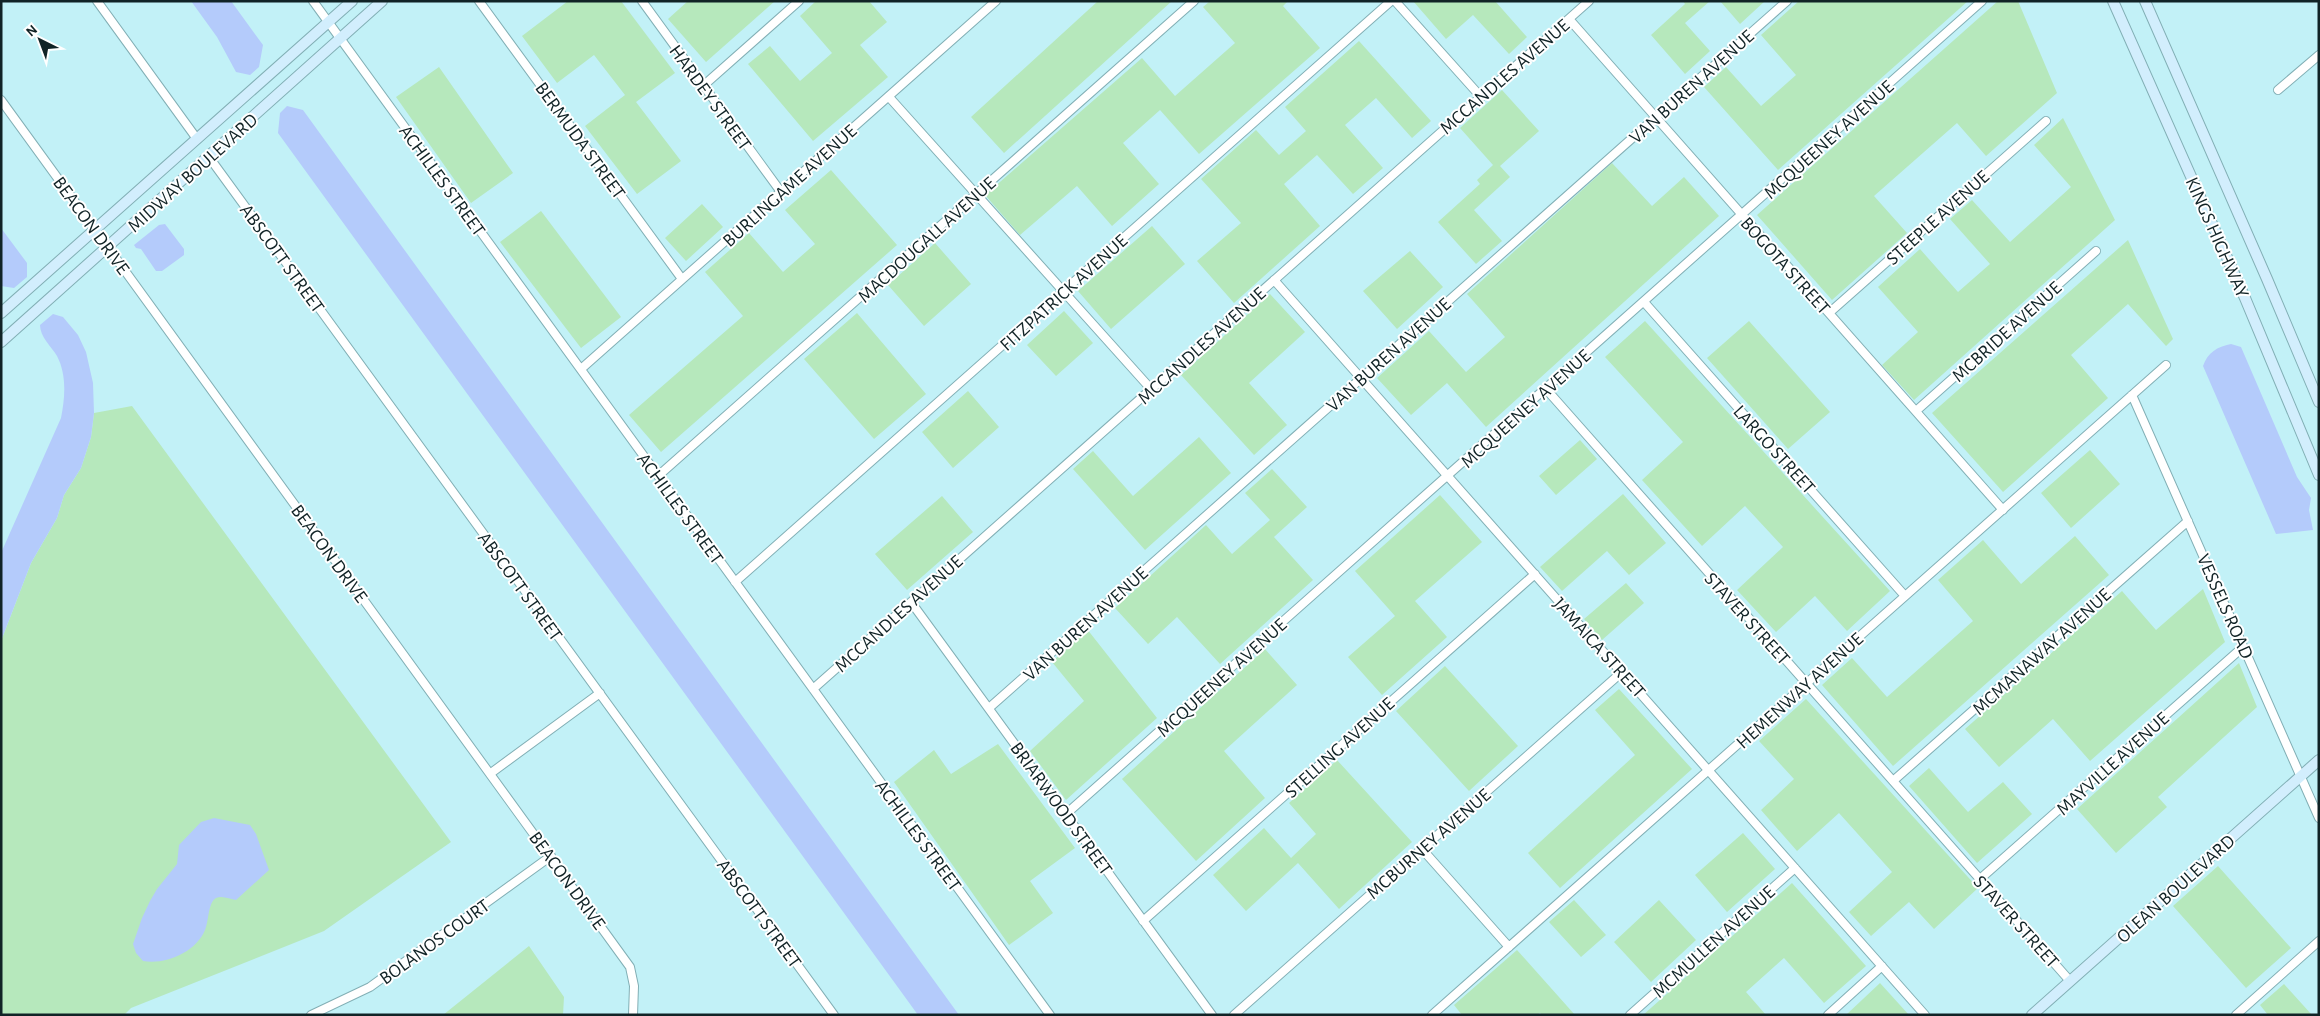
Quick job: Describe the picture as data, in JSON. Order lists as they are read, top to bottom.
{
  "streets": {
    "street": [
      "MCCANDLES AVENUE",
      "VAN BUREN AVENUE",
      "HARDEY STREET",
      "MCQUEENEY AVENUE",
      "BERMUDA STREET",
      "MIDWAY BOULEVARD",
      "ACHILLES STREET",
      "BURLINGAME AVENUE",
      "STEEPLE AVENUE",
      "BEACON DRIVE",
      "KINGS HIGHWAY",
      "MACDOUGALL AVENUE",
      "ABSCOTT STREET",
      "BOGOTA STREET",
      "FITZPATRICK AVENUE",
      "MCBRIDE AVENUE",
      "LARGO STREET",
      "VESSELS ROAD",
      "STAVER STREET",
      "JAMAICA STREET",
      "MCMANAWAY AVENUE",
      "HEMENWAY AVENUE",
      "STELLING AVENUE",
      "MAYVILLE AVENUE",
      "BRIARWOOD STREET",
      "MCBURNEY AVENUE",
      "OLEAN BOULEVARD",
      "BOLANOS COURT",
      "MCMULLEN AVENUE"
    ]
  },
  "crossings": [
    ["MCCANDLES AVENUE", "ACHILLES STREET"],
    ["MCCANDLES AVENUE", "BOGOTA STREET"],
    ["MCCANDLES AVENUE", "JAMAICA STREET"],
    ["MCCANDLES AVENUE", "BRIARWOOD STREET"],
    ["VAN BUREN AVENUE", "BOGOTA STREET"],
    ["VAN BUREN AVENUE", "JAMAICA STREET"],
    ["VAN BUREN AVENUE", "BRIARWOOD STREET"],
    ["HARDEY STREET", "BURLINGAME AVENUE"],
    ["MCQUEENEY AVENUE", "BOGOTA STREET"],
    ["MCQUEENEY AVENUE", "LARGO STREET"],
    ["MCQUEENEY AVENUE", "STAVER STREET"],
    ["MCQUEENEY AVENUE", "JAMAICA STREET"],
    ["MCQUEENEY AVENUE", "BRIARWOOD STREET"],
    ["BERMUDA STREET", "BURLINGAME AVENUE"],
    ["MIDWAY BOULEVARD", "ACHILLES STREET"],
    ["MIDWAY BOULEVARD", "BEACON DRIVE"],
    ["MIDWAY BOULEVARD", "ABSCOTT STREET"],
    ["ACHILLES STREET", "BURLINGAME AVENUE"],
    ["ACHILLES STREET", "MACDOUGALL AVENUE"],
    ["ACHILLES STREET", "FITZPATRICK AVENUE"],
    ["STEEPLE AVENUE", "BOGOTA STREET"],
    ["BEACON DRIVE", "BOLANOS COURT"],
    ["BOGOTA STREET", "MCBRIDE AVENUE"],
    ["BOGOTA STREET", "HEMENWAY AVENUE"],
    ["LARGO STREET", "HEMENWAY AVENUE"],
    ["VESSELS ROAD", "MCMANAWAY AVENUE"],
    ["VESSELS ROAD", "HEMENWAY AVENUE"],
    ["VESSELS ROAD", "MAYVILLE AVENUE"],
    ["VESSELS ROAD", "OLEAN BOULEVARD"],
    ["STAVER STREET", "MCMANAWAY AVENUE"],
    ["STAVER STREET", "HEMENWAY AVENUE"],
    ["STAVER STREET", "MAYVILLE AVENUE"],
    ["STAVER STREET", "OLEAN BOULEVARD"],
    ["JAMAICA STREET", "HEMENWAY AVENUE"],
    ["JAMAICA STREET", "STELLING AVENUE"],
    ["JAMAICA STREET", "MCBURNEY AVENUE"],
    ["JAMAICA STREET", "MCMULLEN AVENUE"],
    ["STELLING AVENUE", "BRIARWOOD STREET"]
  ],
  "north": "top left"
}
